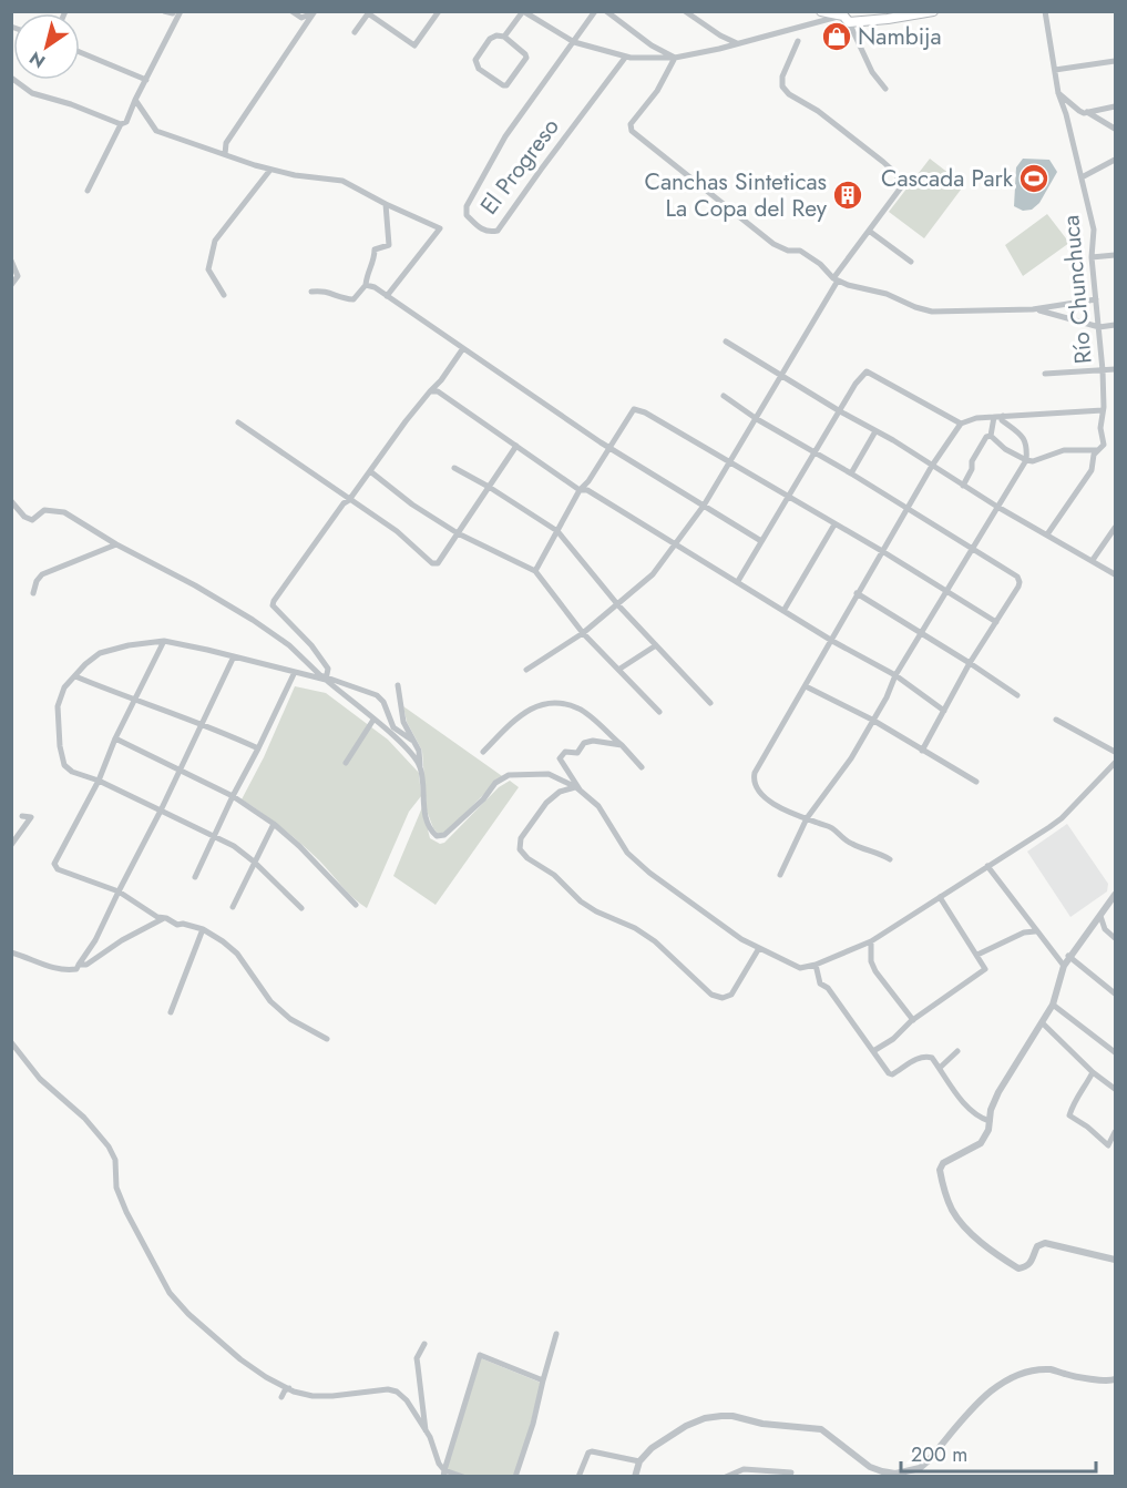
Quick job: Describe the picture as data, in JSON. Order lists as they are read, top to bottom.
{
  "streets": {
    "street": ["El Progreso", "Río Chunchuca"]
  },
  "places": {
    "shop": ["Nambija"],
    "sports": ["Cascada Park"],
    "building": ["Canchas Sinteticas La Copa del Rey"]
  },
  "scale_bar": "200 m",
  "north": "bottom left"
}
